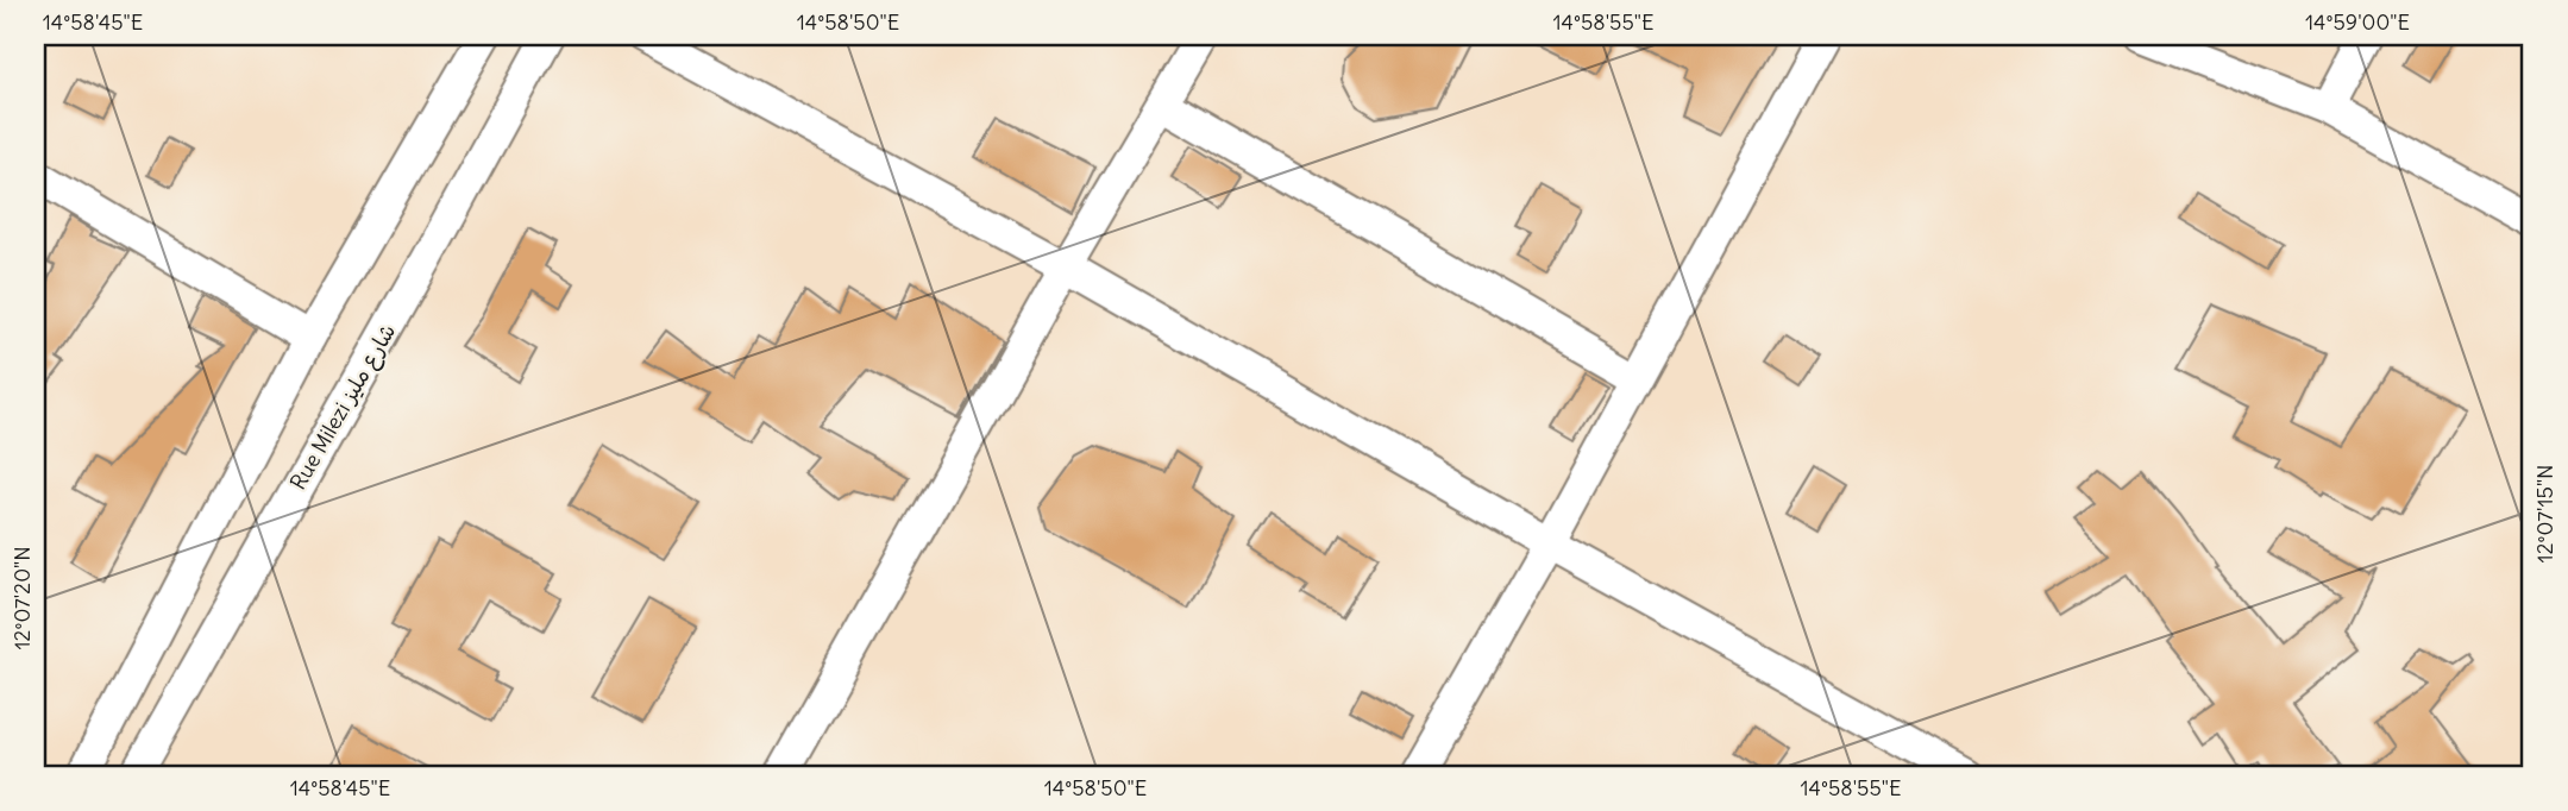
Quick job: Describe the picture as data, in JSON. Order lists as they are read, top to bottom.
{
  "streets": {
    "street": ["Rue Milezi شارع مليز"]
  },
  "coordinates": [
    "14°58'45\"E",
    "14°58'50\"E",
    "14°58'55\"E",
    "14°59'00\"E",
    "12°07'15\"N",
    "12°07'20\"N"
  ]
}
